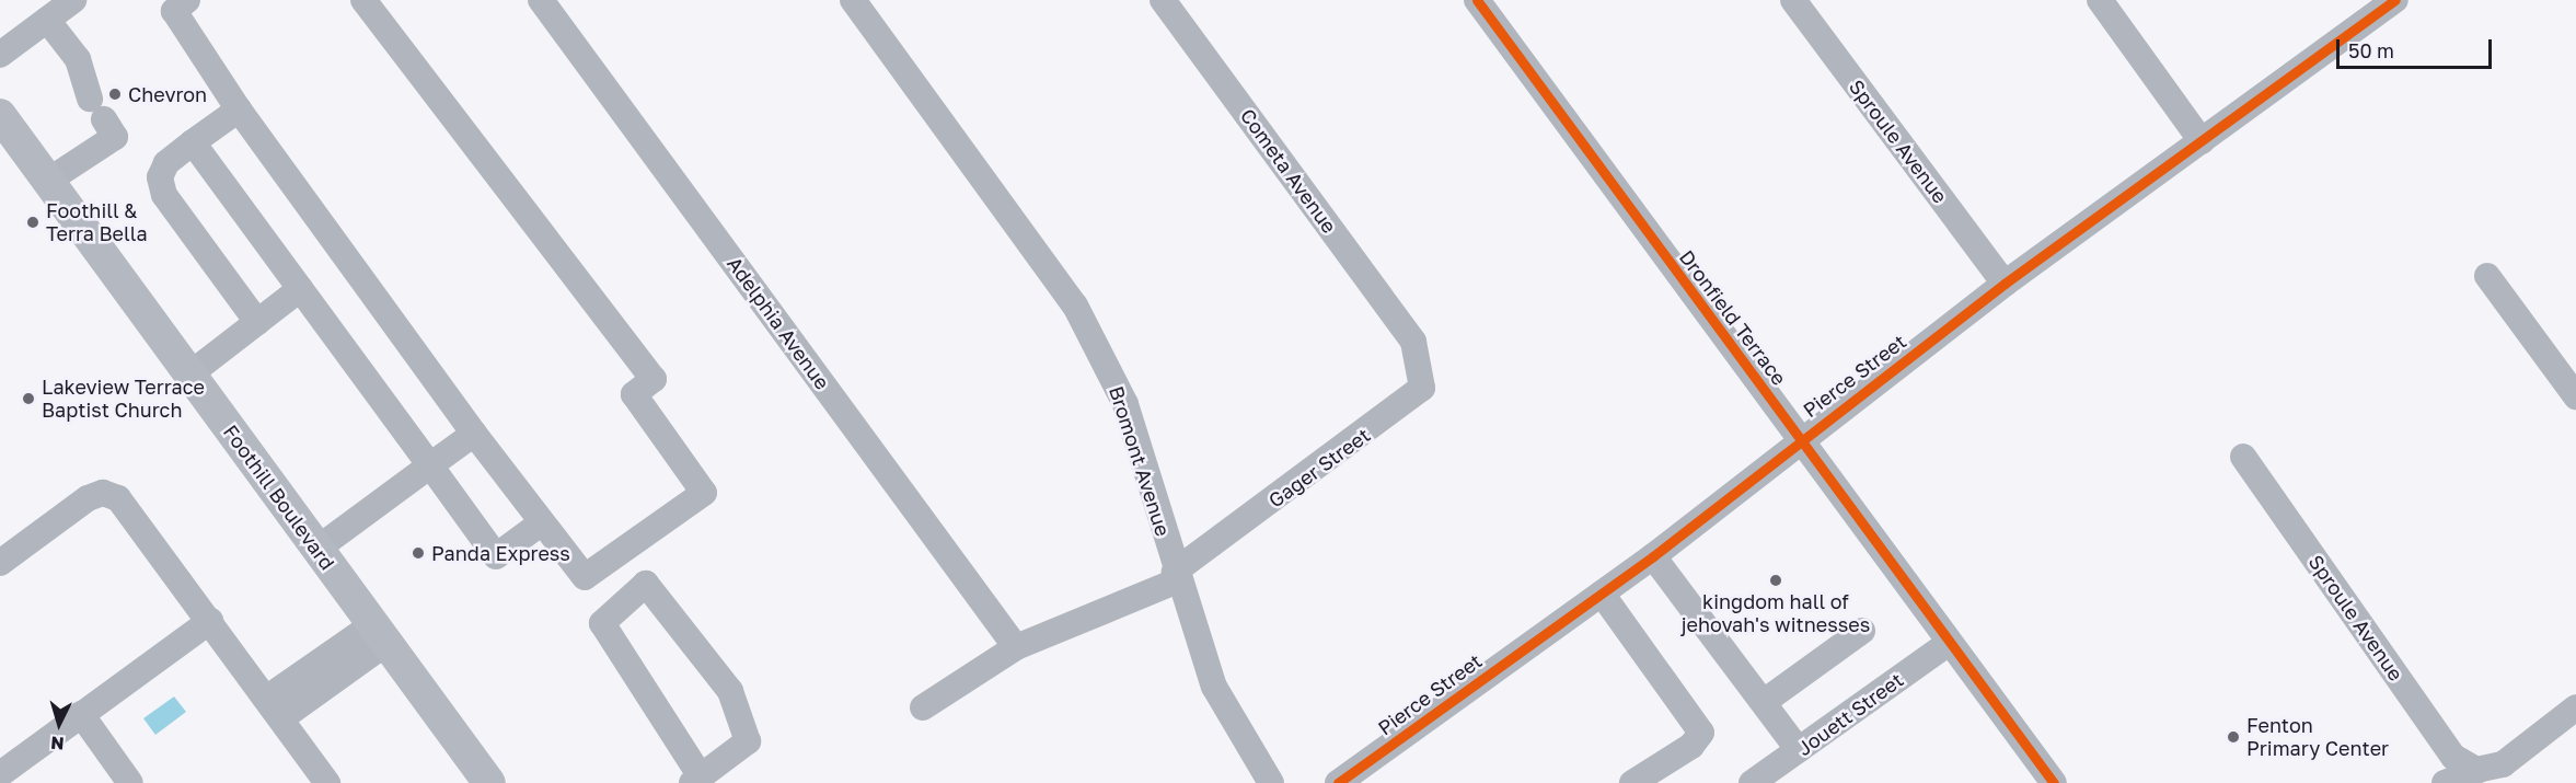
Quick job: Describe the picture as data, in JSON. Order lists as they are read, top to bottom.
{
  "streets": {
    "main road": ["Foothill Boulevard"],
    "street": [
      "Sproule Avenue",
      "Cometa Avenue",
      "Dronfield Terrace",
      "Adelphia Avenue",
      "Pierce Street",
      "Bromont Avenue",
      "Gager Street",
      "Jouett Street"
    ]
  },
  "crossings": [
    ["Sproule Avenue", "Pierce Street"],
    ["Cometa Avenue", "Gager Street"],
    ["Dronfield Terrace", "Pierce Street"],
    ["Dronfield Terrace", "Jouett Street"],
    ["Adelphia Avenue", "Gager Street"],
    ["Bromont Avenue", "Gager Street"]
  ],
  "places": [
    "Chevron",
    "Foothill & Terra Bella",
    "Lakeview Terrace Baptist Church",
    "Panda Express",
    "kingdom hall of jehovah's witnesses",
    "Fenton Primary Center"
  ],
  "scale_bar": "50 m",
  "north": "bottom"
}
